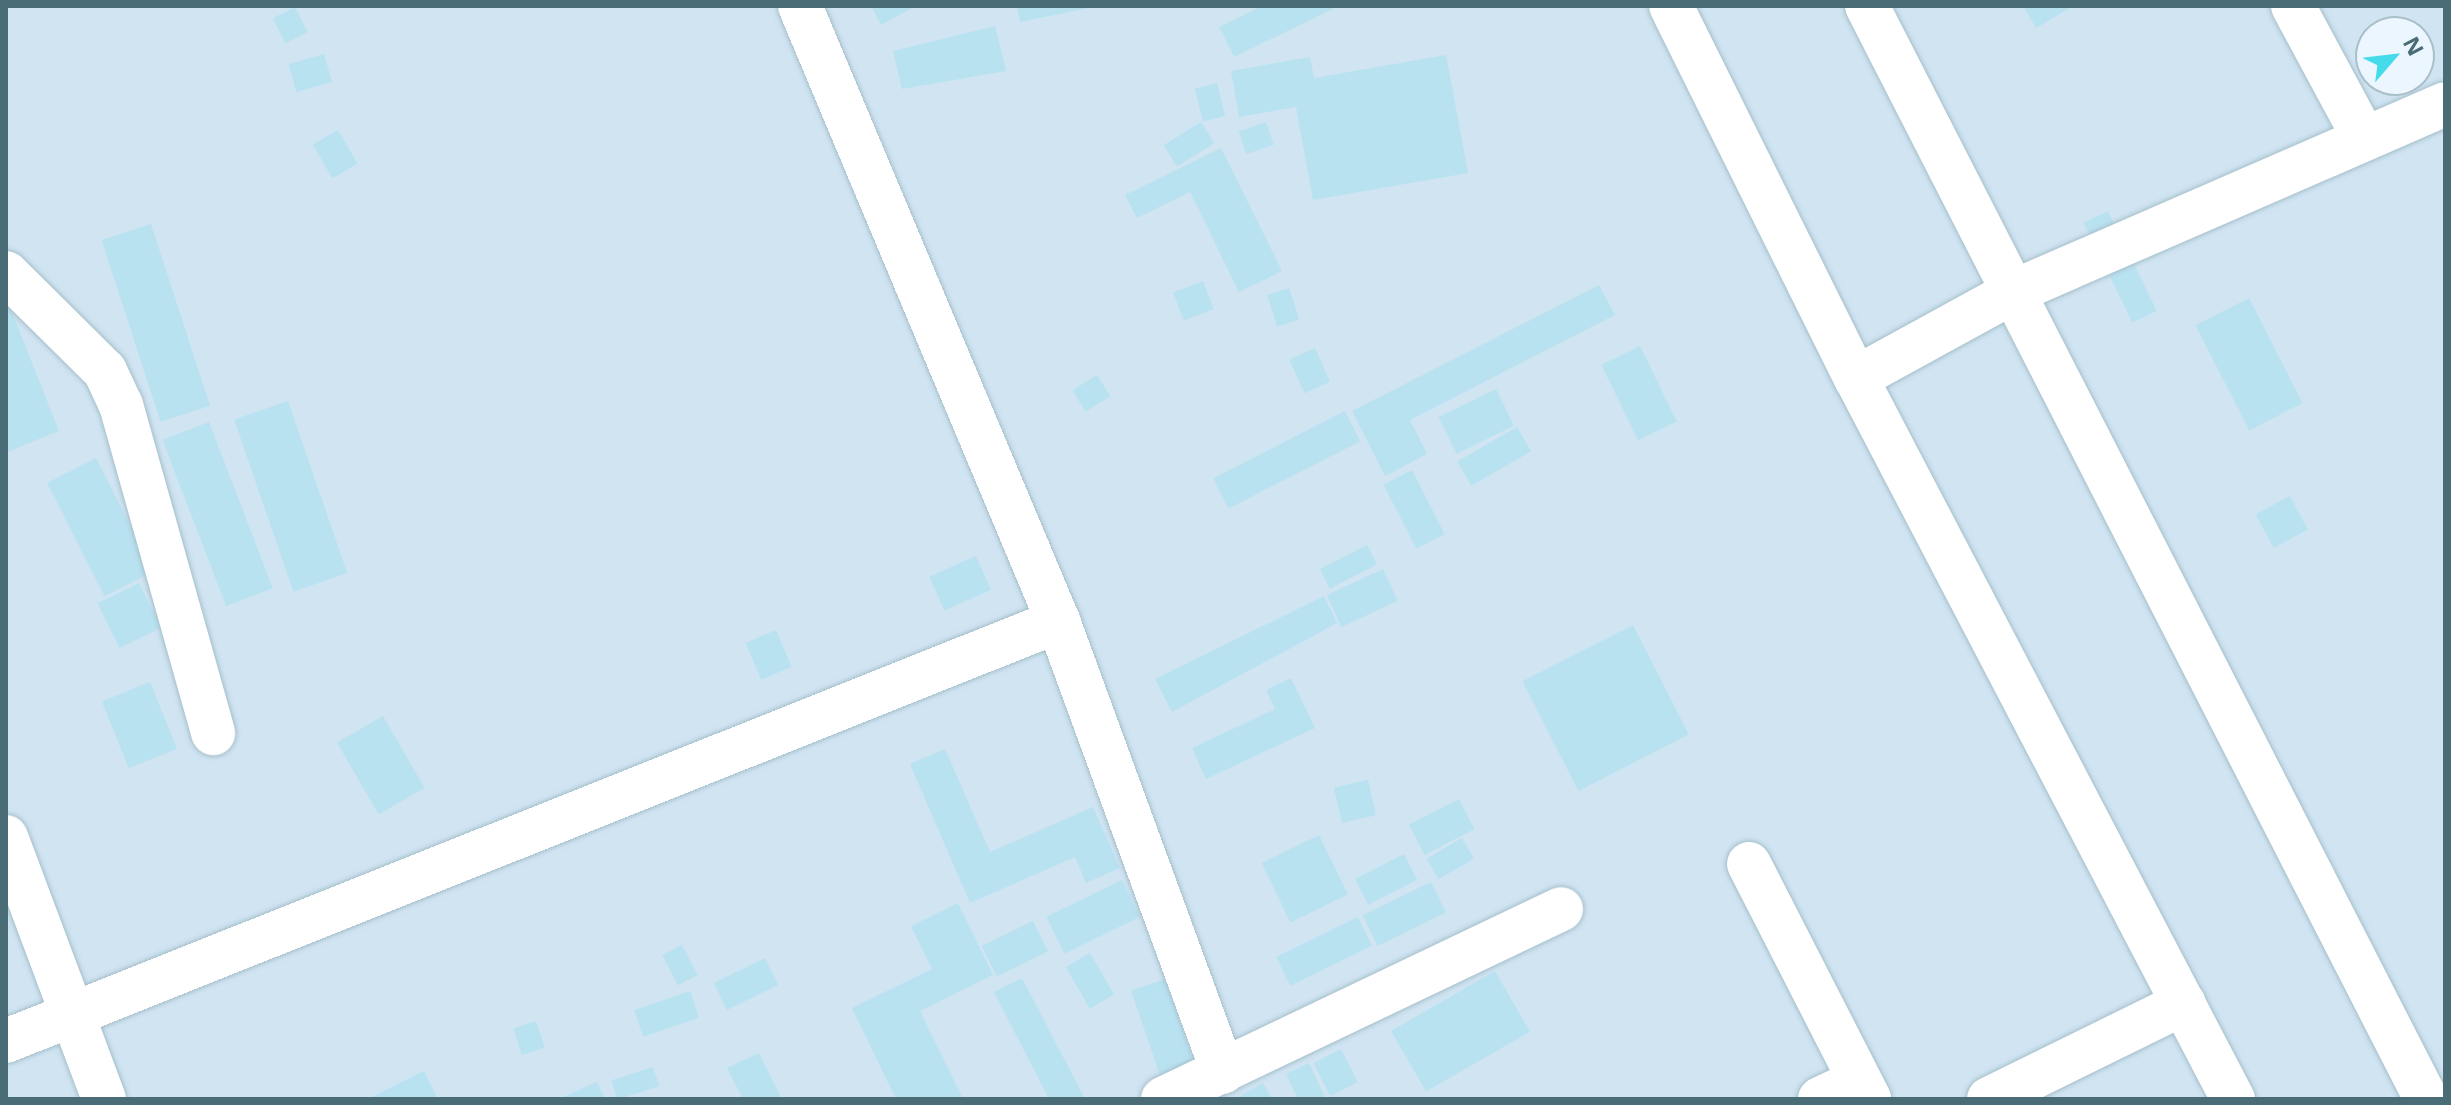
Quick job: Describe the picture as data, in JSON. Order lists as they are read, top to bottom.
{
  "north": "top right"
}
